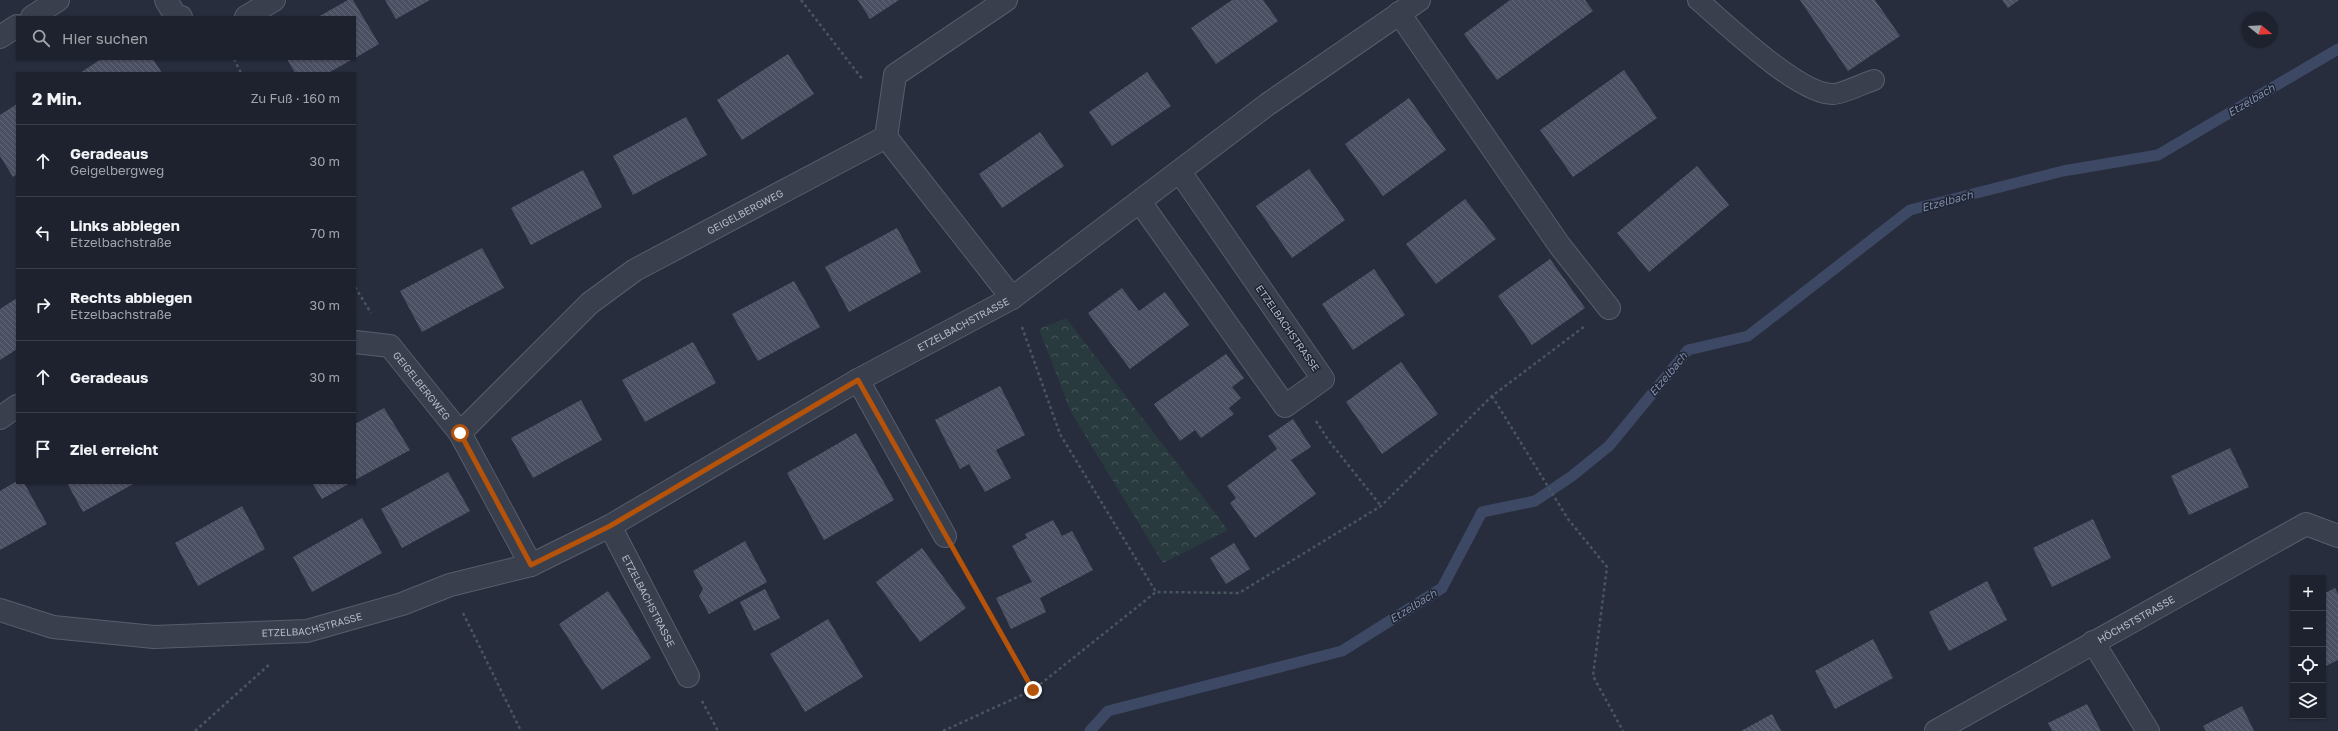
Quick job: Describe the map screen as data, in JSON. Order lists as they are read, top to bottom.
{
  "streets": {
    "street": ["GEIGELBERGWEG", "ETZELBACHSTRASSE", "HÖCHSTSTRASSE"]
  },
  "crossings": [
    ["GEIGELBERGWEG", "ETZELBACHSTRASSE"]
  ],
  "water": ["Etzelbach"],
  "north": "right",
  "page": {
    "search": "Hier suchen",
    "heading": ["2 Min.", "Zu Fuß · 160 m"],
    "list": [
      ["Geradeaus", "Geigelbergweg", "30 m"],
      ["Links abbiegen", "Etzelbachstraße", "70 m"],
      ["Rechts abbiegen", "Etzelbachstraße", "30 m"],
      ["Geradeaus", "30 m"],
      "Ziel erreicht"
    ],
    "map_buttons": ["+", "−"]
  }
}
